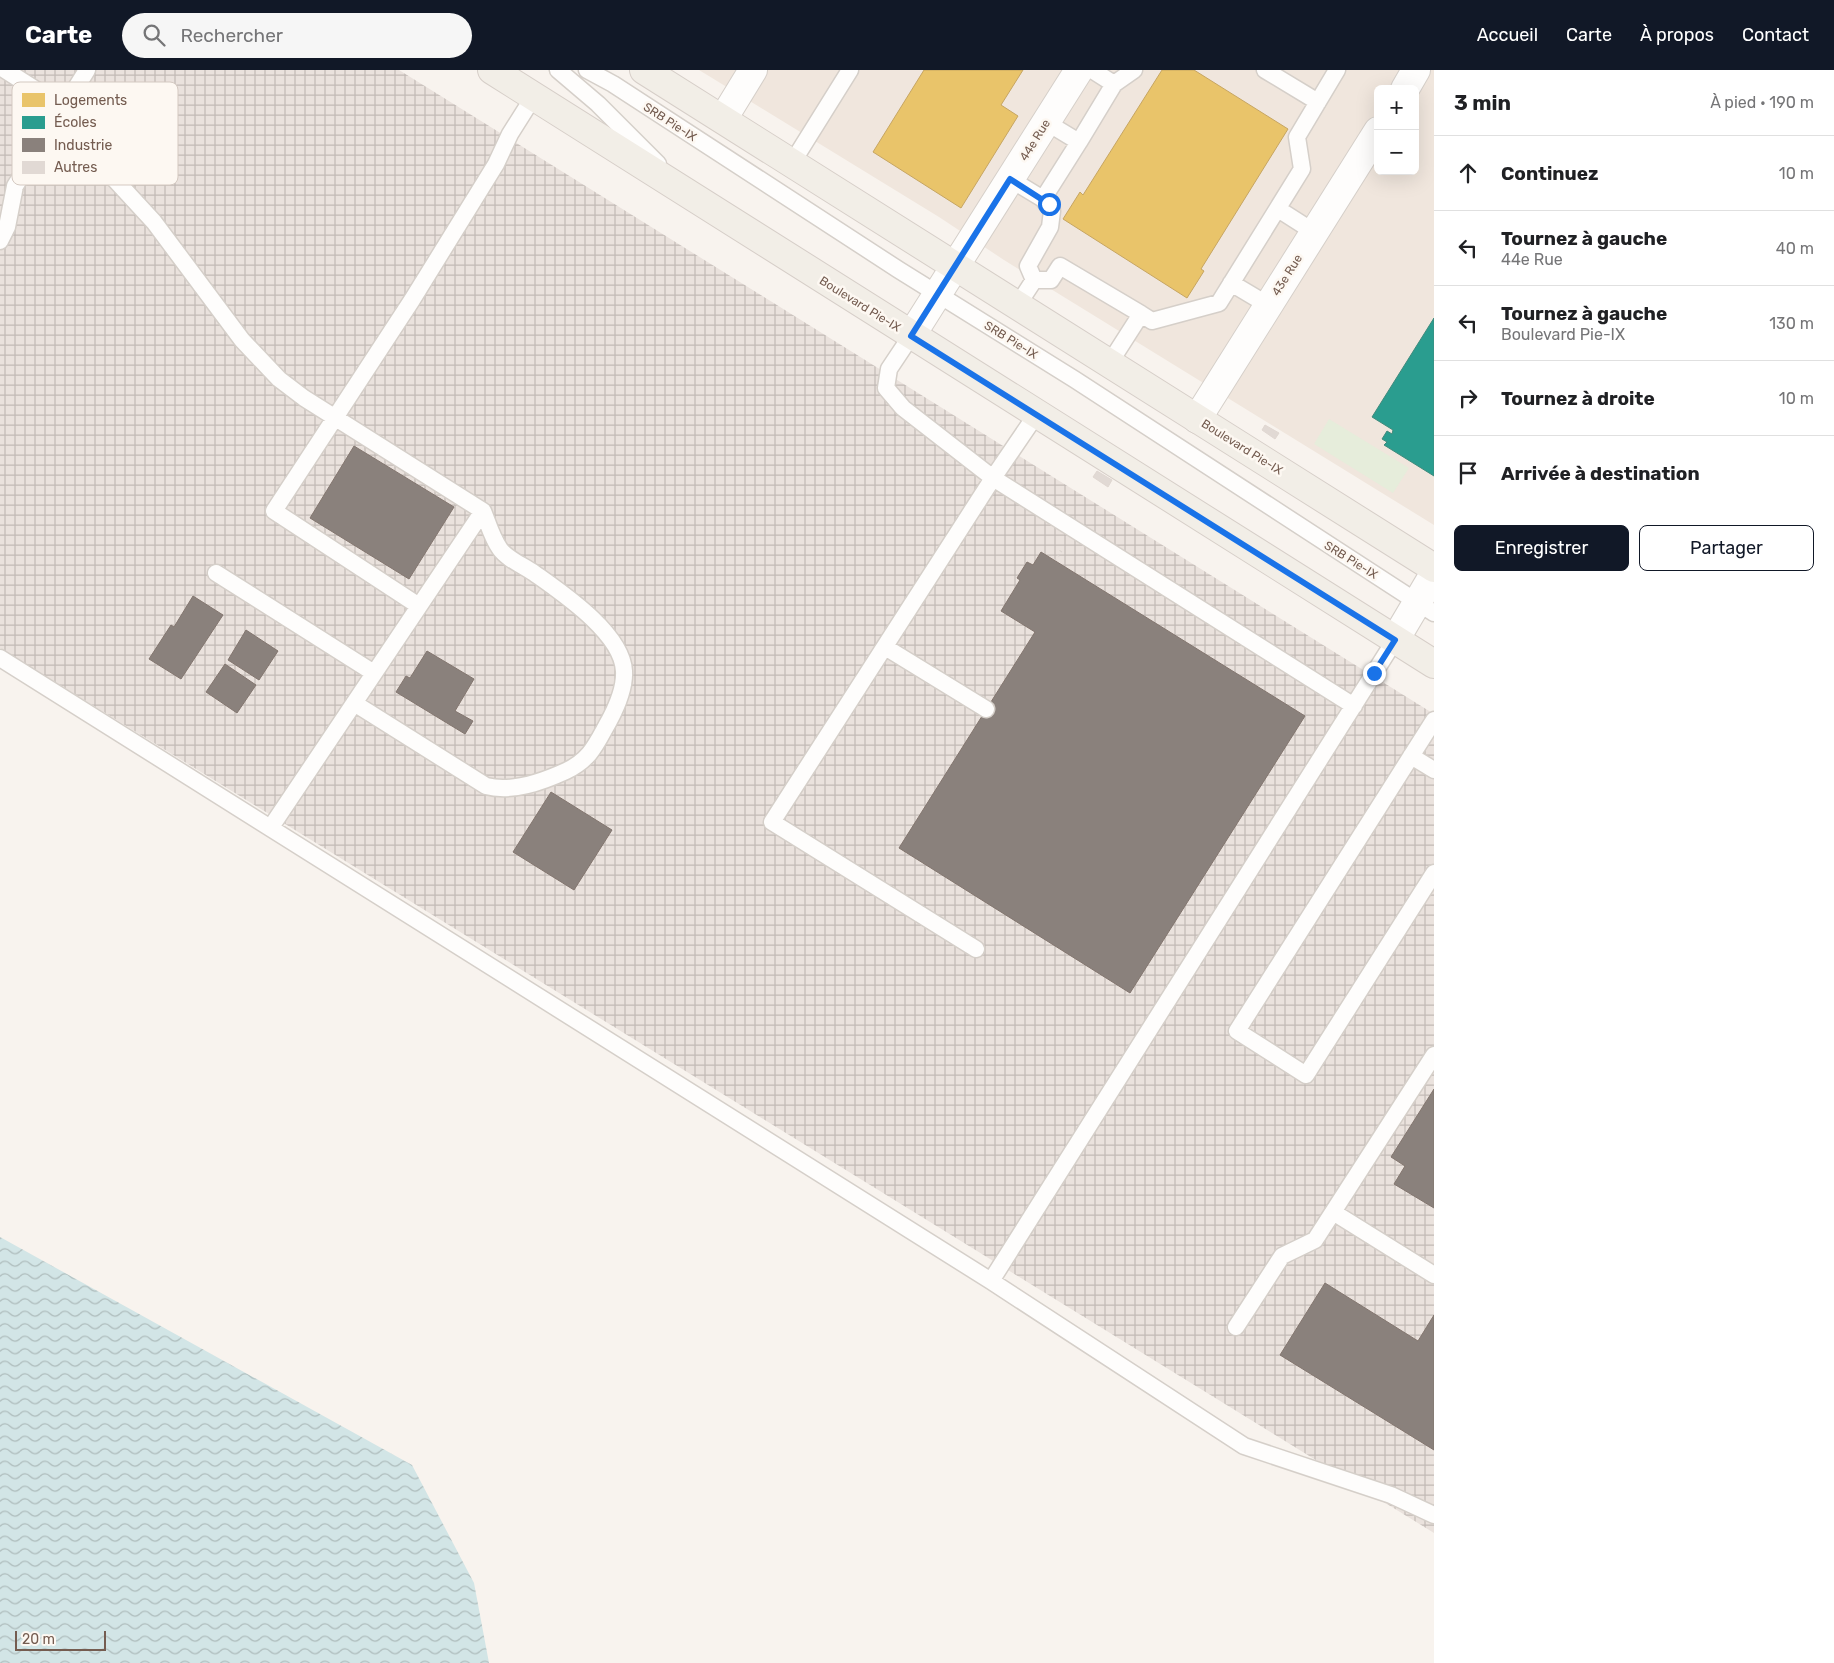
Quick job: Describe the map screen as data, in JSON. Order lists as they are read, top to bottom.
{
  "streets": {
    "main road": ["Boulevard Pie-IX"],
    "street": ["44e Rue", "43e Rue"],
    "lane": ["SRB Pie-IX"]
  },
  "crossings": [
    ["SRB Pie-IX", "44e Rue"],
    ["44e Rue", "Boulevard Pie-IX"],
    ["43e Rue", "Boulevard Pie-IX"]
  ],
  "legend": [
    "Logements",
    "Écoles",
    "Industrie",
    "Autres"
  ],
  "scale_bar": "20 m",
  "page": {
    "header": "Carte",
    "search": "Rechercher",
    "nav": [
      "Accueil",
      "Carte",
      "À propos",
      "Contact"
    ],
    "heading": ["3 min", "À pied · 190 m"],
    "map_buttons": ["+", "−"],
    "list": [
      ["Continuez", "10 m"],
      ["Tournez à gauche", "44e Rue", "40 m"],
      ["Tournez à gauche", "Boulevard Pie-IX", "130 m"],
      ["Tournez à droite", "10 m"],
      "Arrivée à destination"
    ],
    "buttons": ["Enregistrer", "Partager"],
    "scale": "20 m"
  }
}
